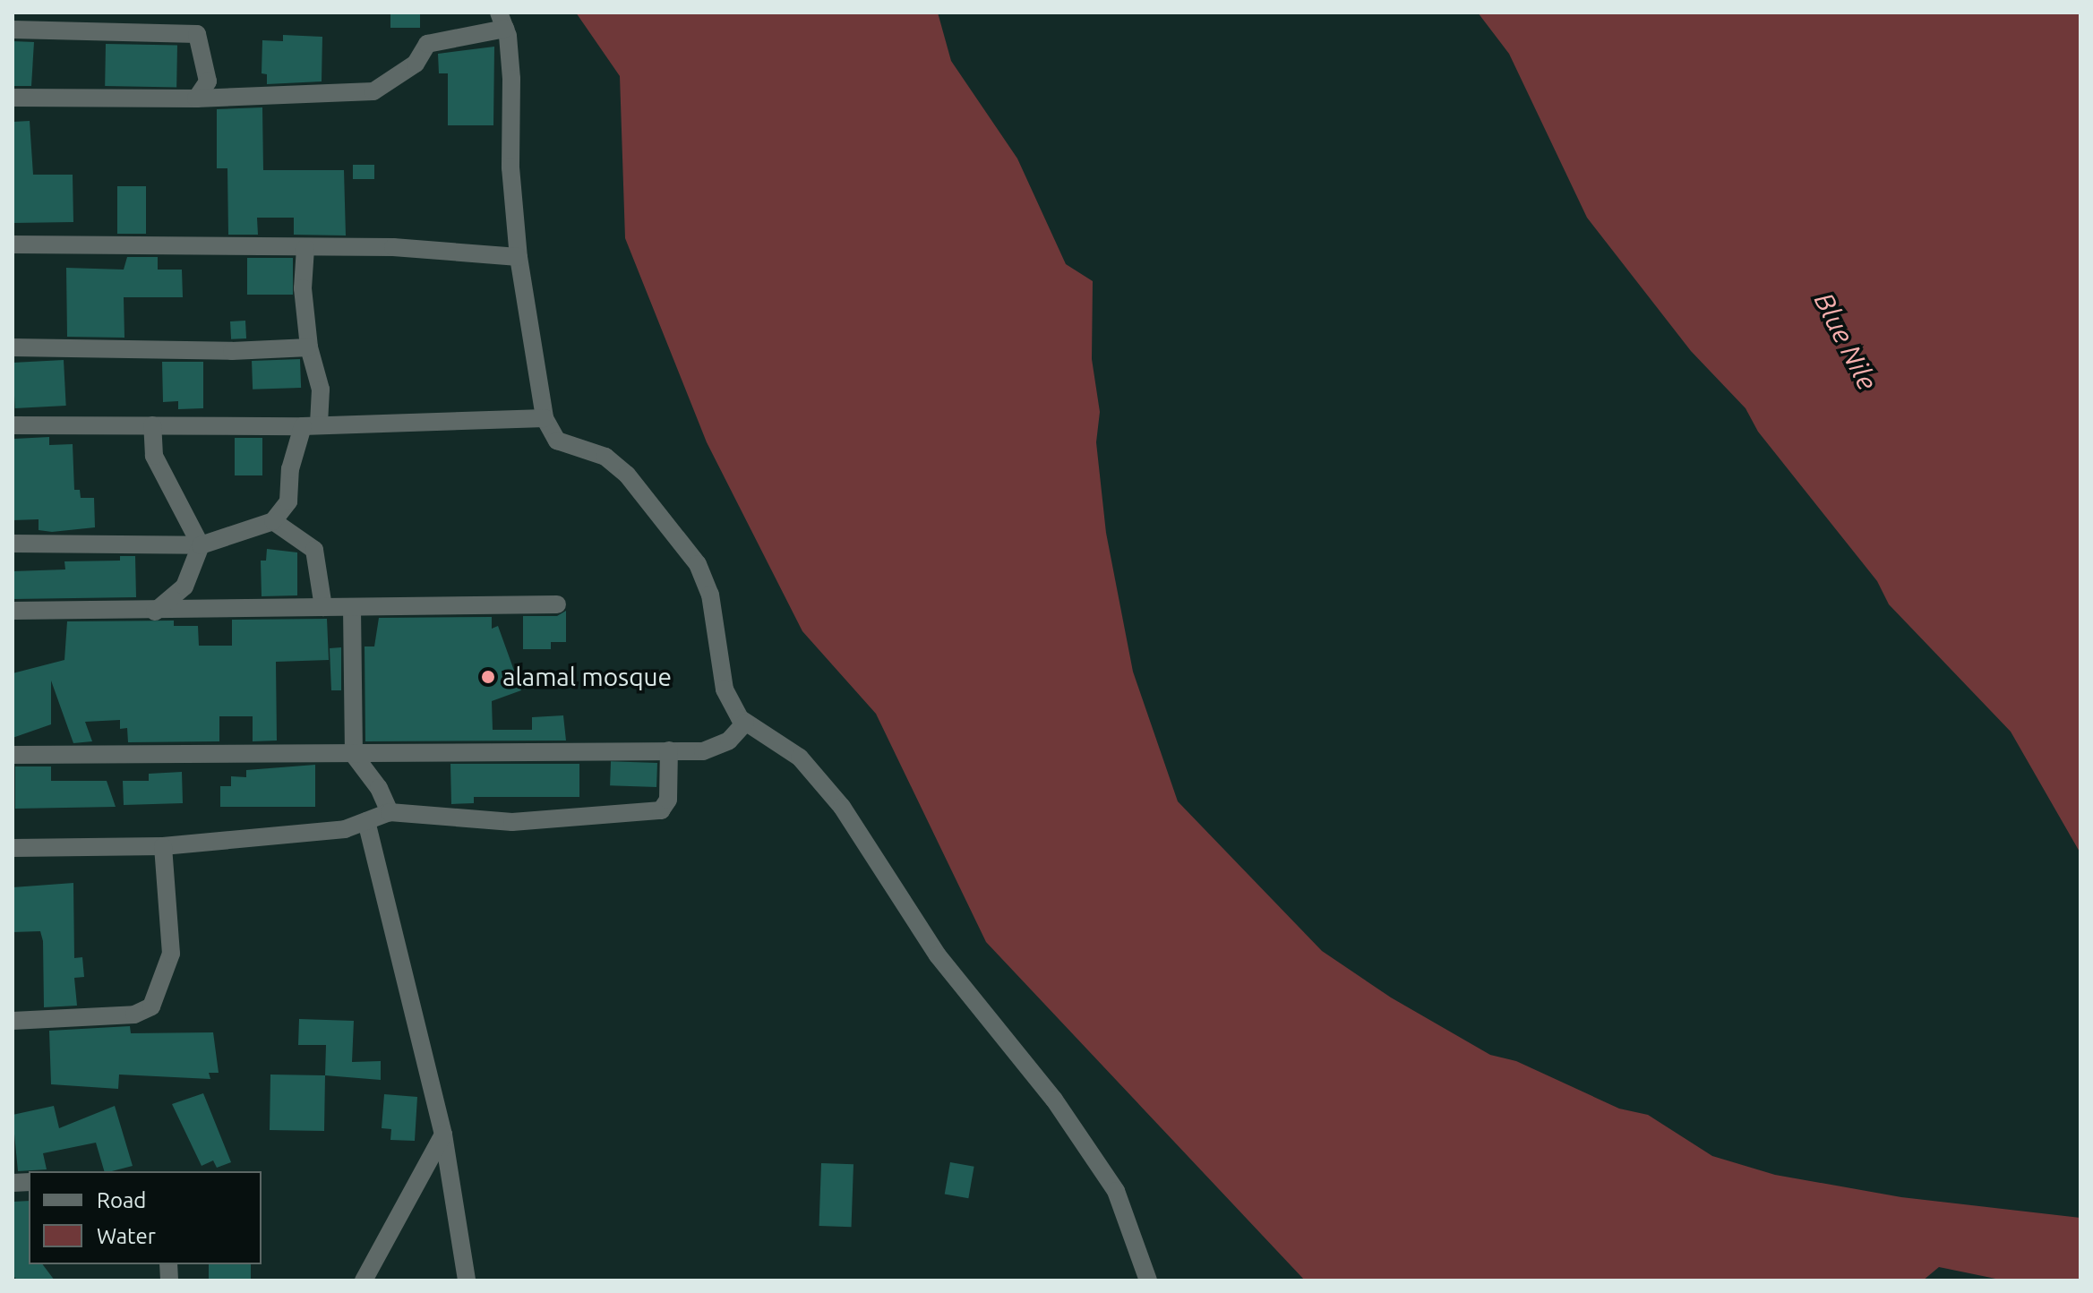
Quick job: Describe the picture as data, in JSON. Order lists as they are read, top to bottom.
{
  "water": ["Blue Nile"],
  "places": ["alamal mosque"],
  "legend": ["Road", "Water"]
}
